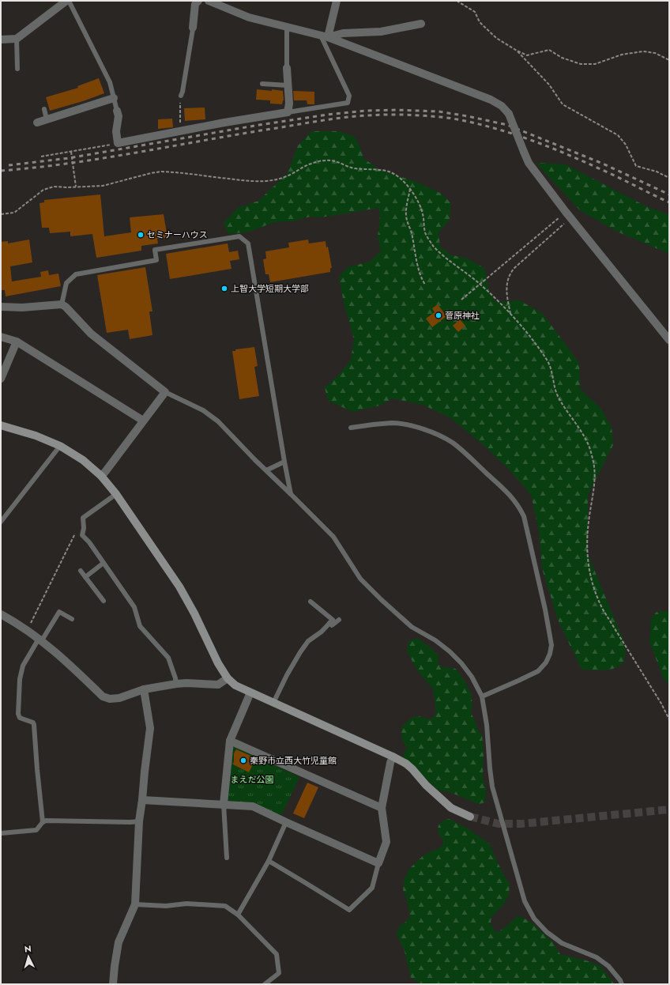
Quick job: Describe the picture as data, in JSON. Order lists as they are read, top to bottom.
{
  "parks": ["まえだ公園"],
  "places": [
    "セミナーハウス",
    "上智大学短期大学部",
    "菅原神社",
    "秦野市立西大竹児童館"
  ],
  "north": "top"
}
